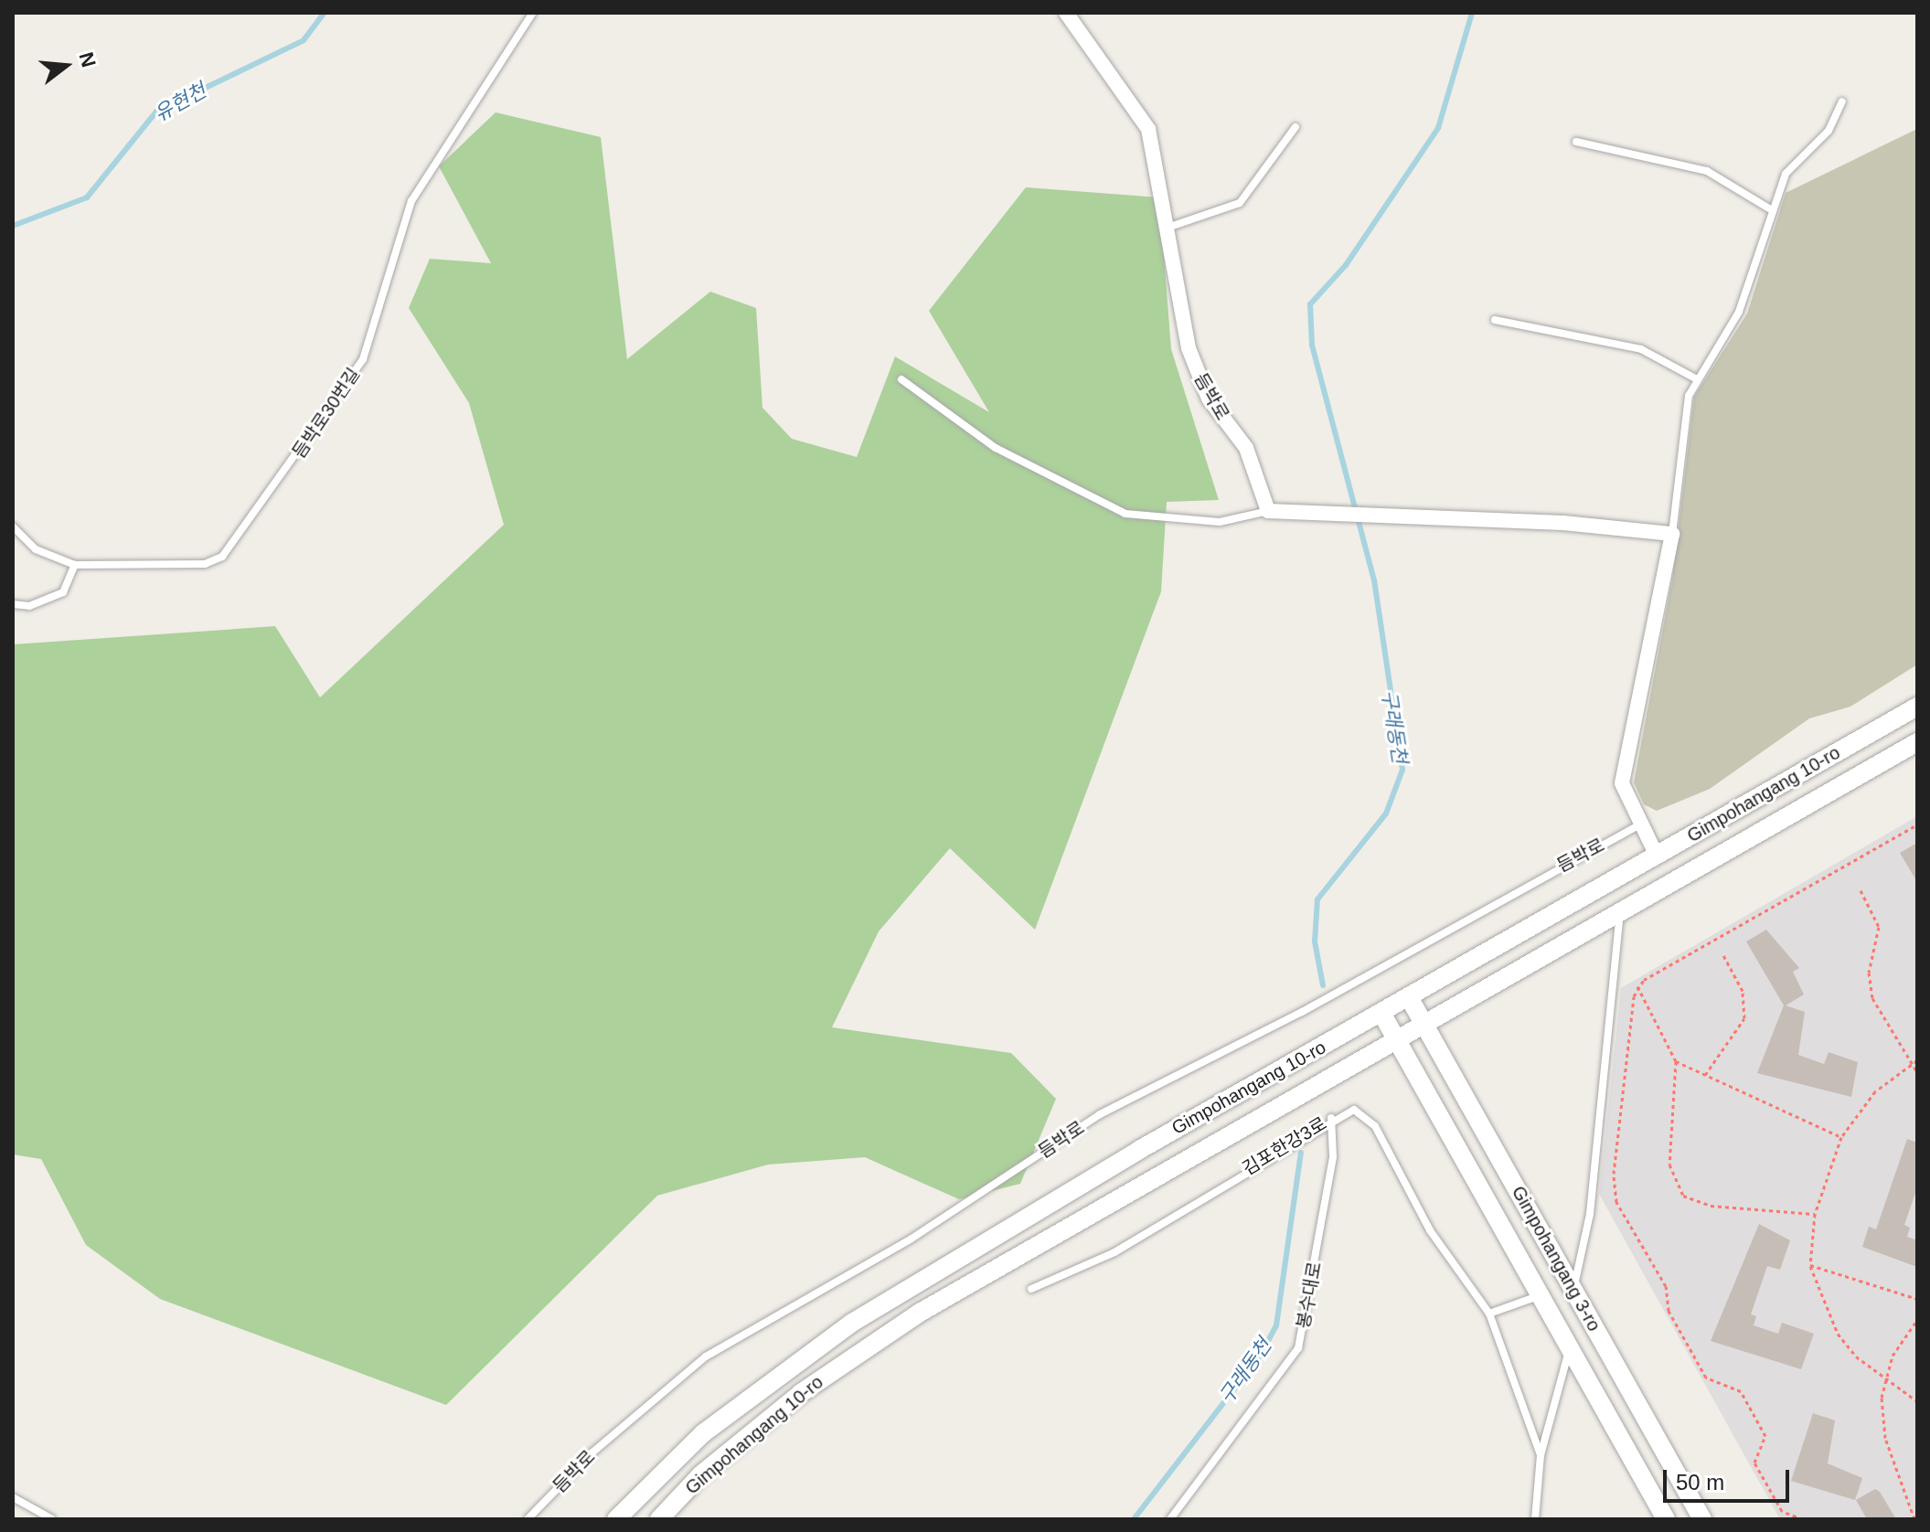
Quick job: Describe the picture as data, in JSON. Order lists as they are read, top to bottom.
{
  "streets": {
    "street": ["듬박로", "Gimpohangang 10-ro", "Gimpohangang 3-ro"],
    "lane": ["듬박로30번길", "김포한강3로", "봉수대로"]
  },
  "crossings": [
    ["Gimpohangang 10-ro", "Gimpohangang 3-ro"],
    ["김포한강3로", "봉수대로"]
  ],
  "water": ["유현천", "구래동천"],
  "scale_bar": "50 m",
  "north": "right"
}
